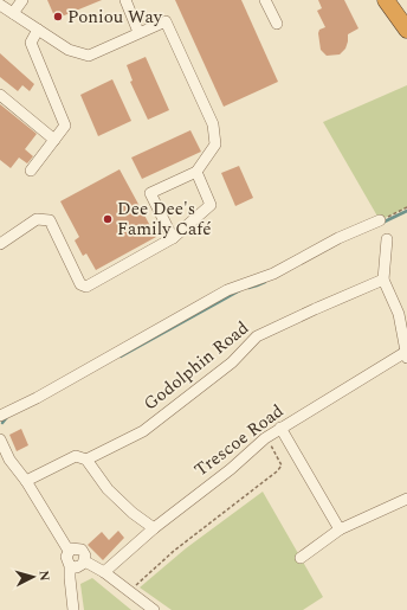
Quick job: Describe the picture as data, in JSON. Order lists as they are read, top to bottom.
{
  "streets": {
    "street": ["Godolphin Road", "Trescoe Road"]
  },
  "places": ["Poniou Way", "Dee Dee's Family Café"],
  "north": "right"
}
